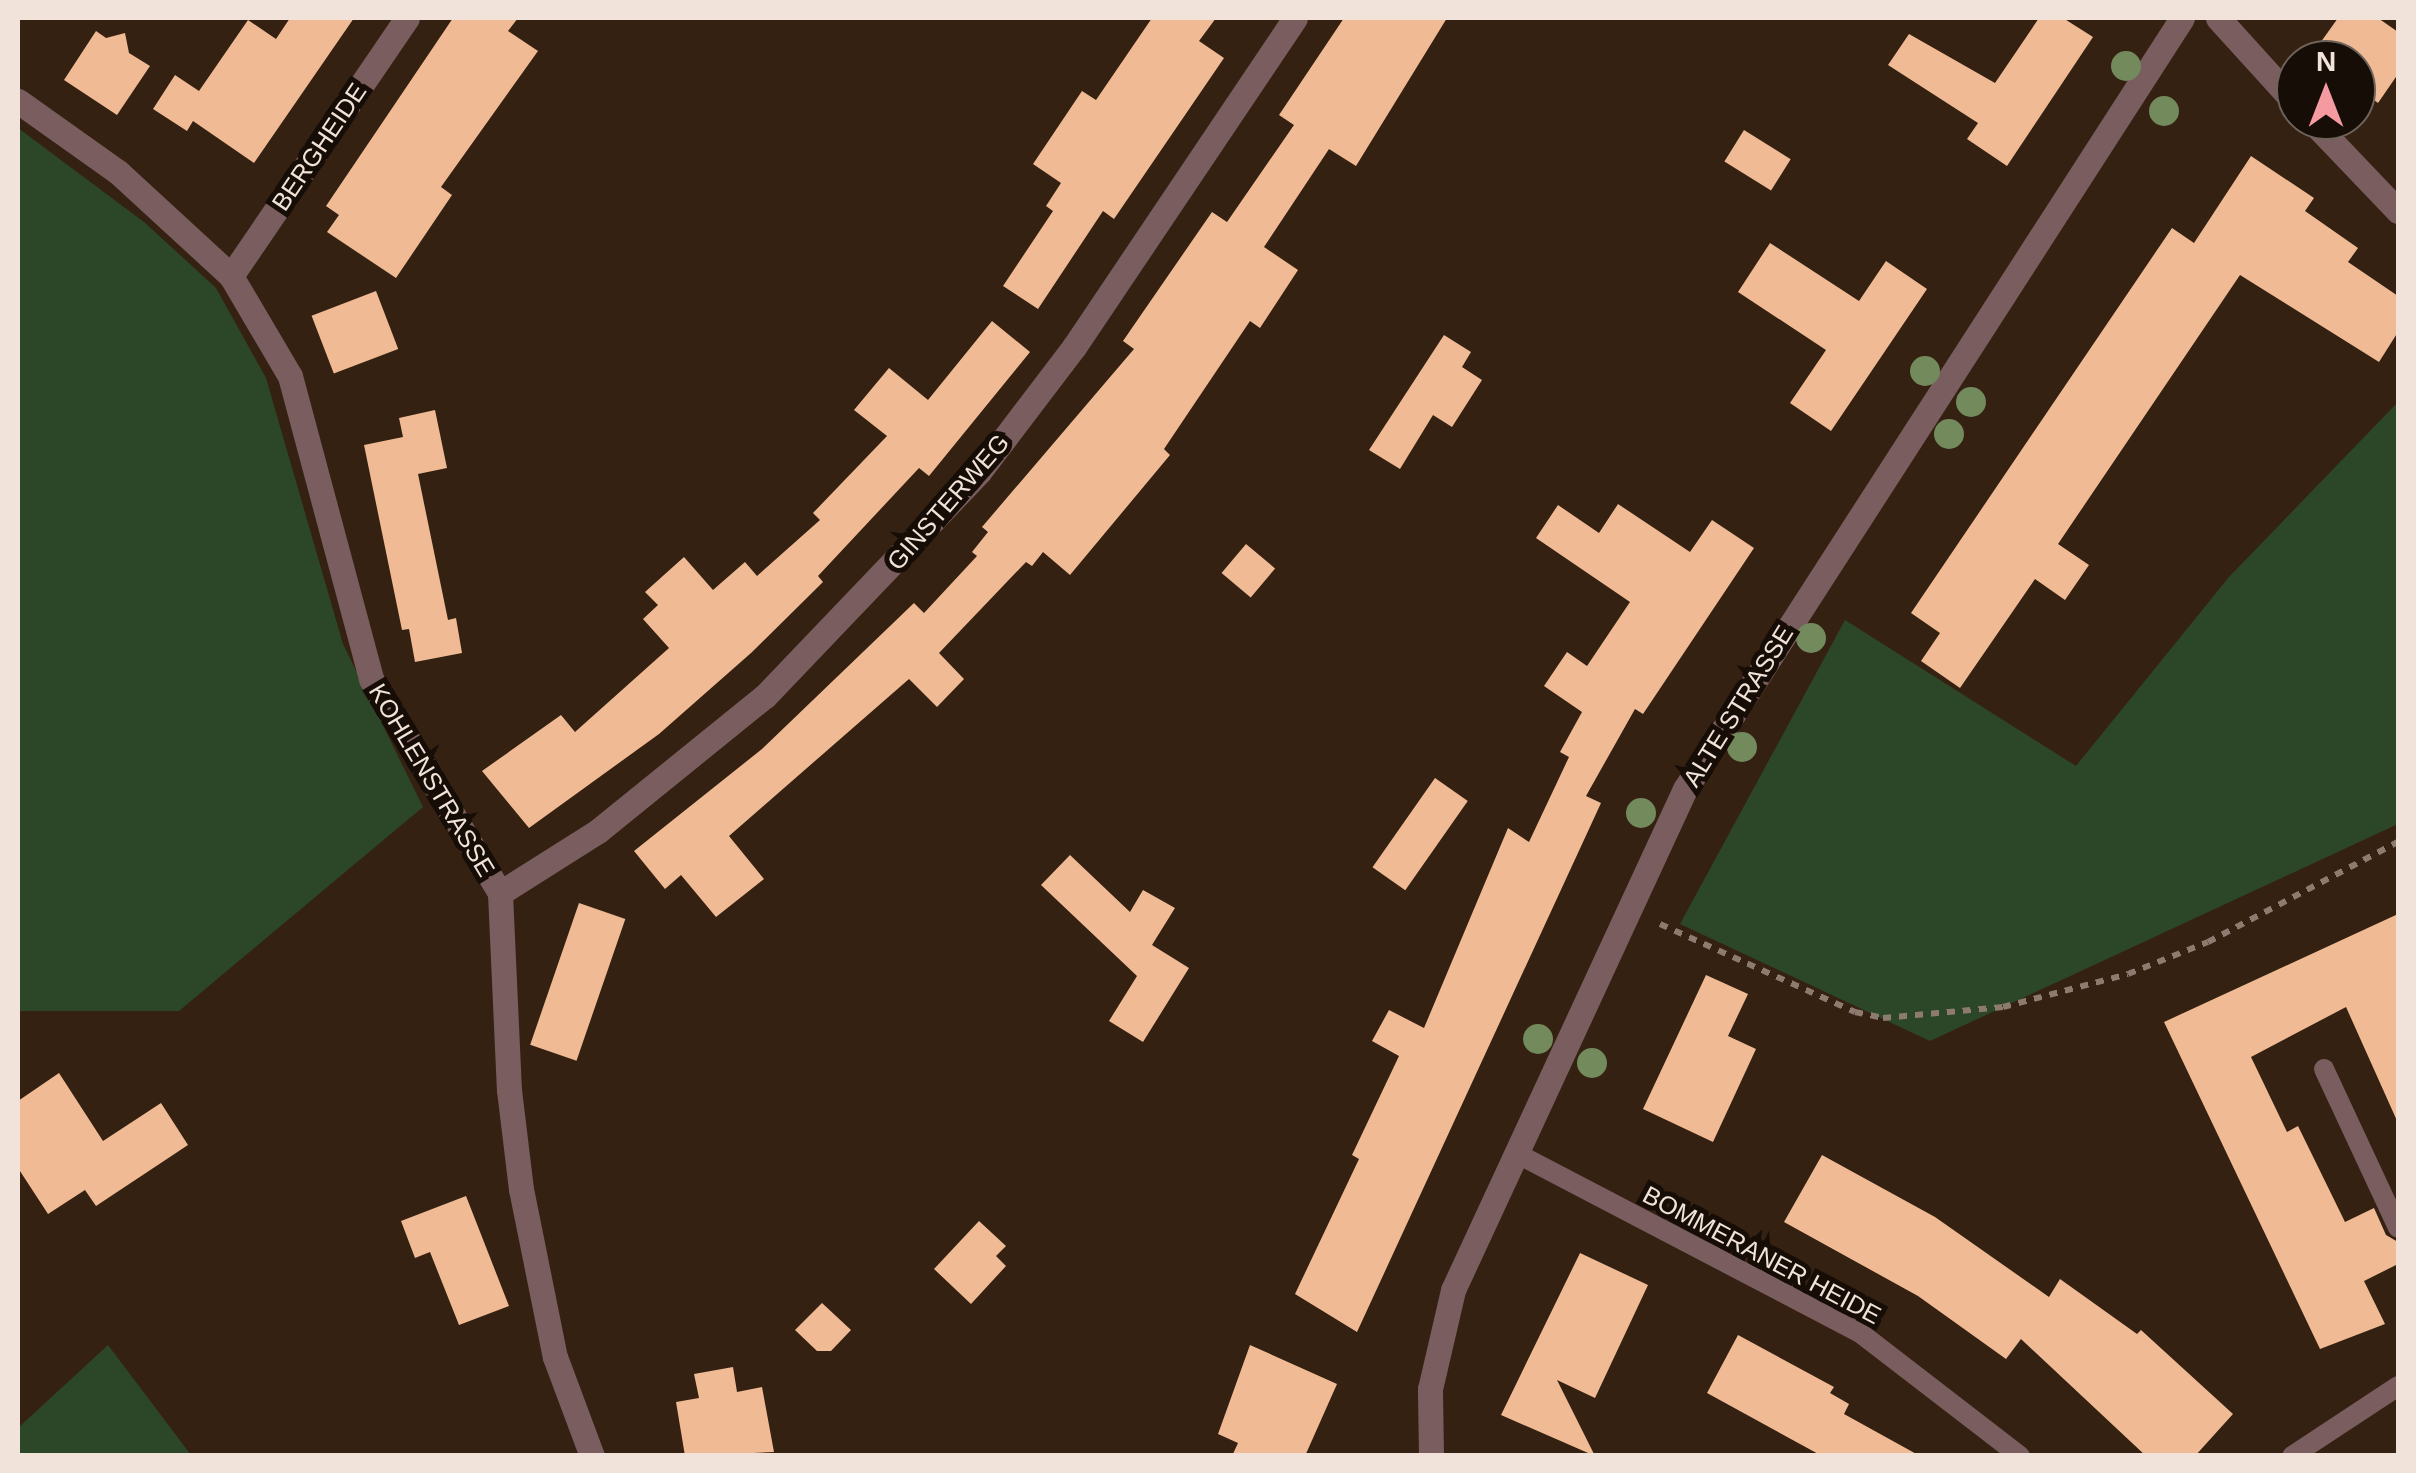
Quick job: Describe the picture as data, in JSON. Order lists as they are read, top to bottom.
{
  "streets": {
    "street": [
      "BERGHEIDE",
      "GINSTERWEG",
      "ALTE STRASSE",
      "KOHLENSTRASSE"
    ],
    "lane": ["BOMMERANER HEIDE"]
  },
  "crossings": [
    ["BERGHEIDE", "KOHLENSTRASSE"],
    ["GINSTERWEG", "KOHLENSTRASSE"],
    ["ALTE STRASSE", "BOMMERANER HEIDE"]
  ],
  "north": "top"
}
